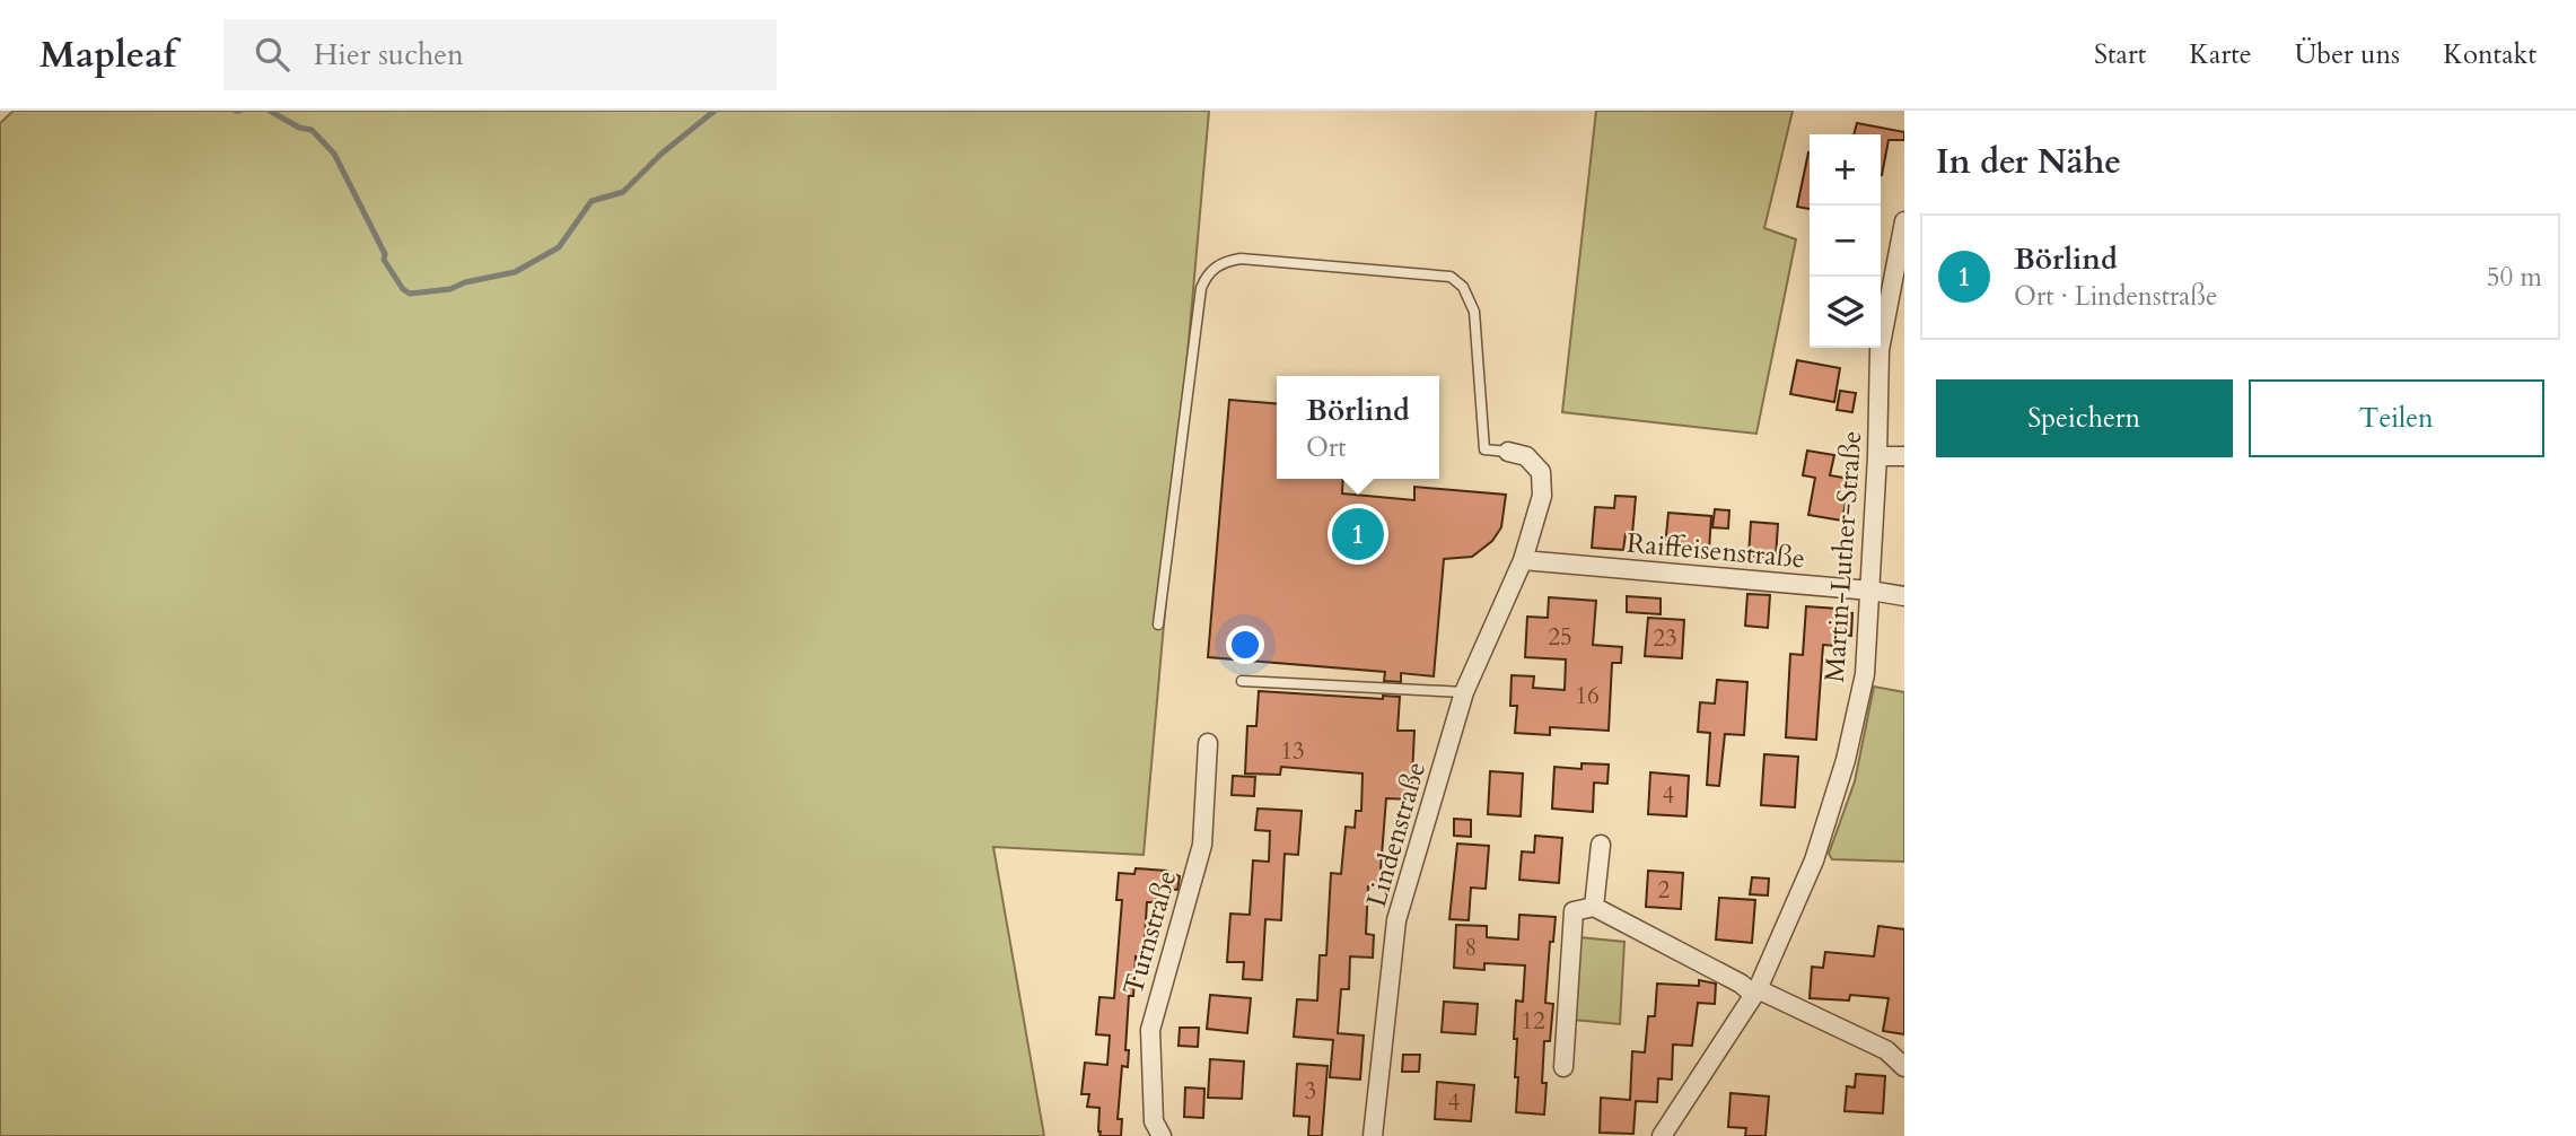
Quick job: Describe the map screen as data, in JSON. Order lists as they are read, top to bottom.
{
  "streets": {
    "street": [
      "Raiffeisenstraße",
      "Martin-Luther-Straße",
      "Lindenstraße",
      "Turnstraße"
    ]
  },
  "crossings": [
    ["Raiffeisenstraße", "Martin-Luther-Straße"],
    ["Raiffeisenstraße", "Lindenstraße"]
  ],
  "house_numbers": [
    "25",
    "23",
    "16",
    "13",
    "4",
    "2",
    "8",
    "12",
    "3",
    "4"
  ],
  "page": {
    "header": "Mapleaf",
    "search": "Hier suchen",
    "nav": [
      "Start",
      "Karte",
      "Über uns",
      "Kontakt"
    ],
    "heading": "In der Nähe",
    "map_buttons": ["+", "−"],
    "list": [
      {
        "mark": "1",
        "name": "Börlind",
        "note": "Ort · Lindenstraße",
        "value": "50 m"
      }
    ],
    "buttons": ["Speichern", "Teilen"],
    "popup": ["Börlind", "Ort"],
    "pins": "1"
  }
}
